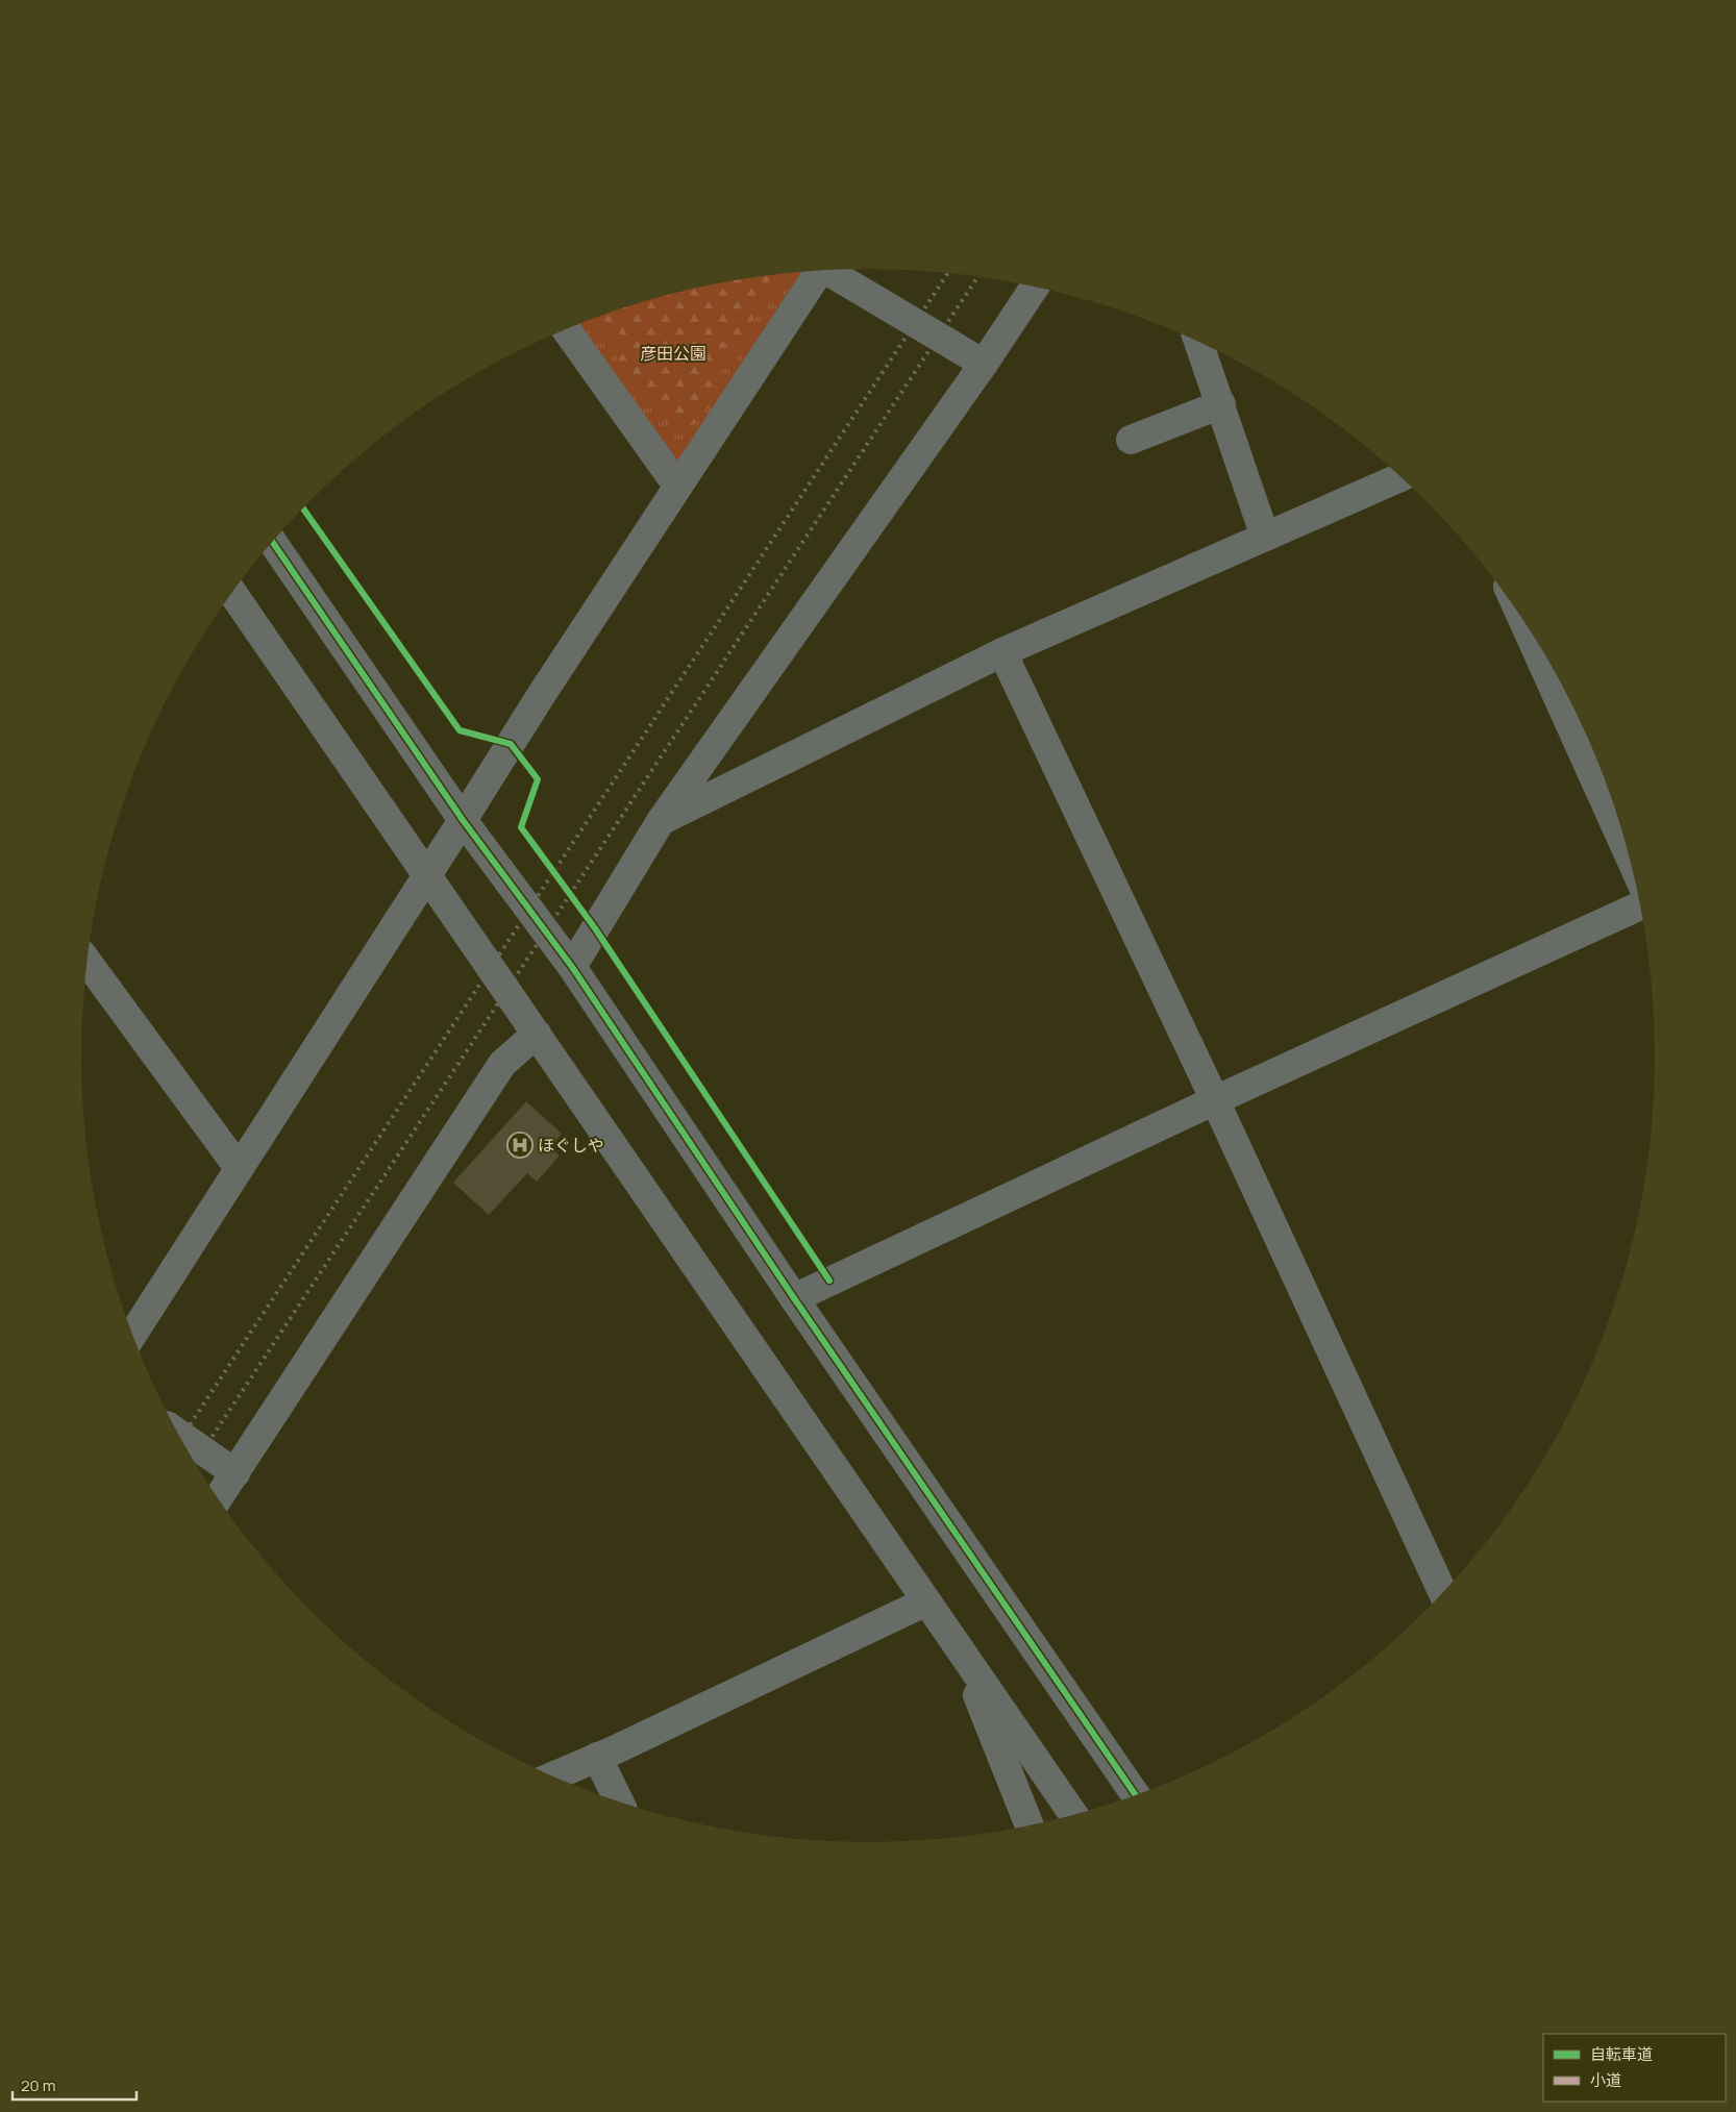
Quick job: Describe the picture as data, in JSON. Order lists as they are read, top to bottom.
{
  "parks": ["彦田公園"],
  "places": {
    "hospital": ["ほぐしや"]
  },
  "legend": ["自転車道", "小道"],
  "scale_bar": "20 m"
}
